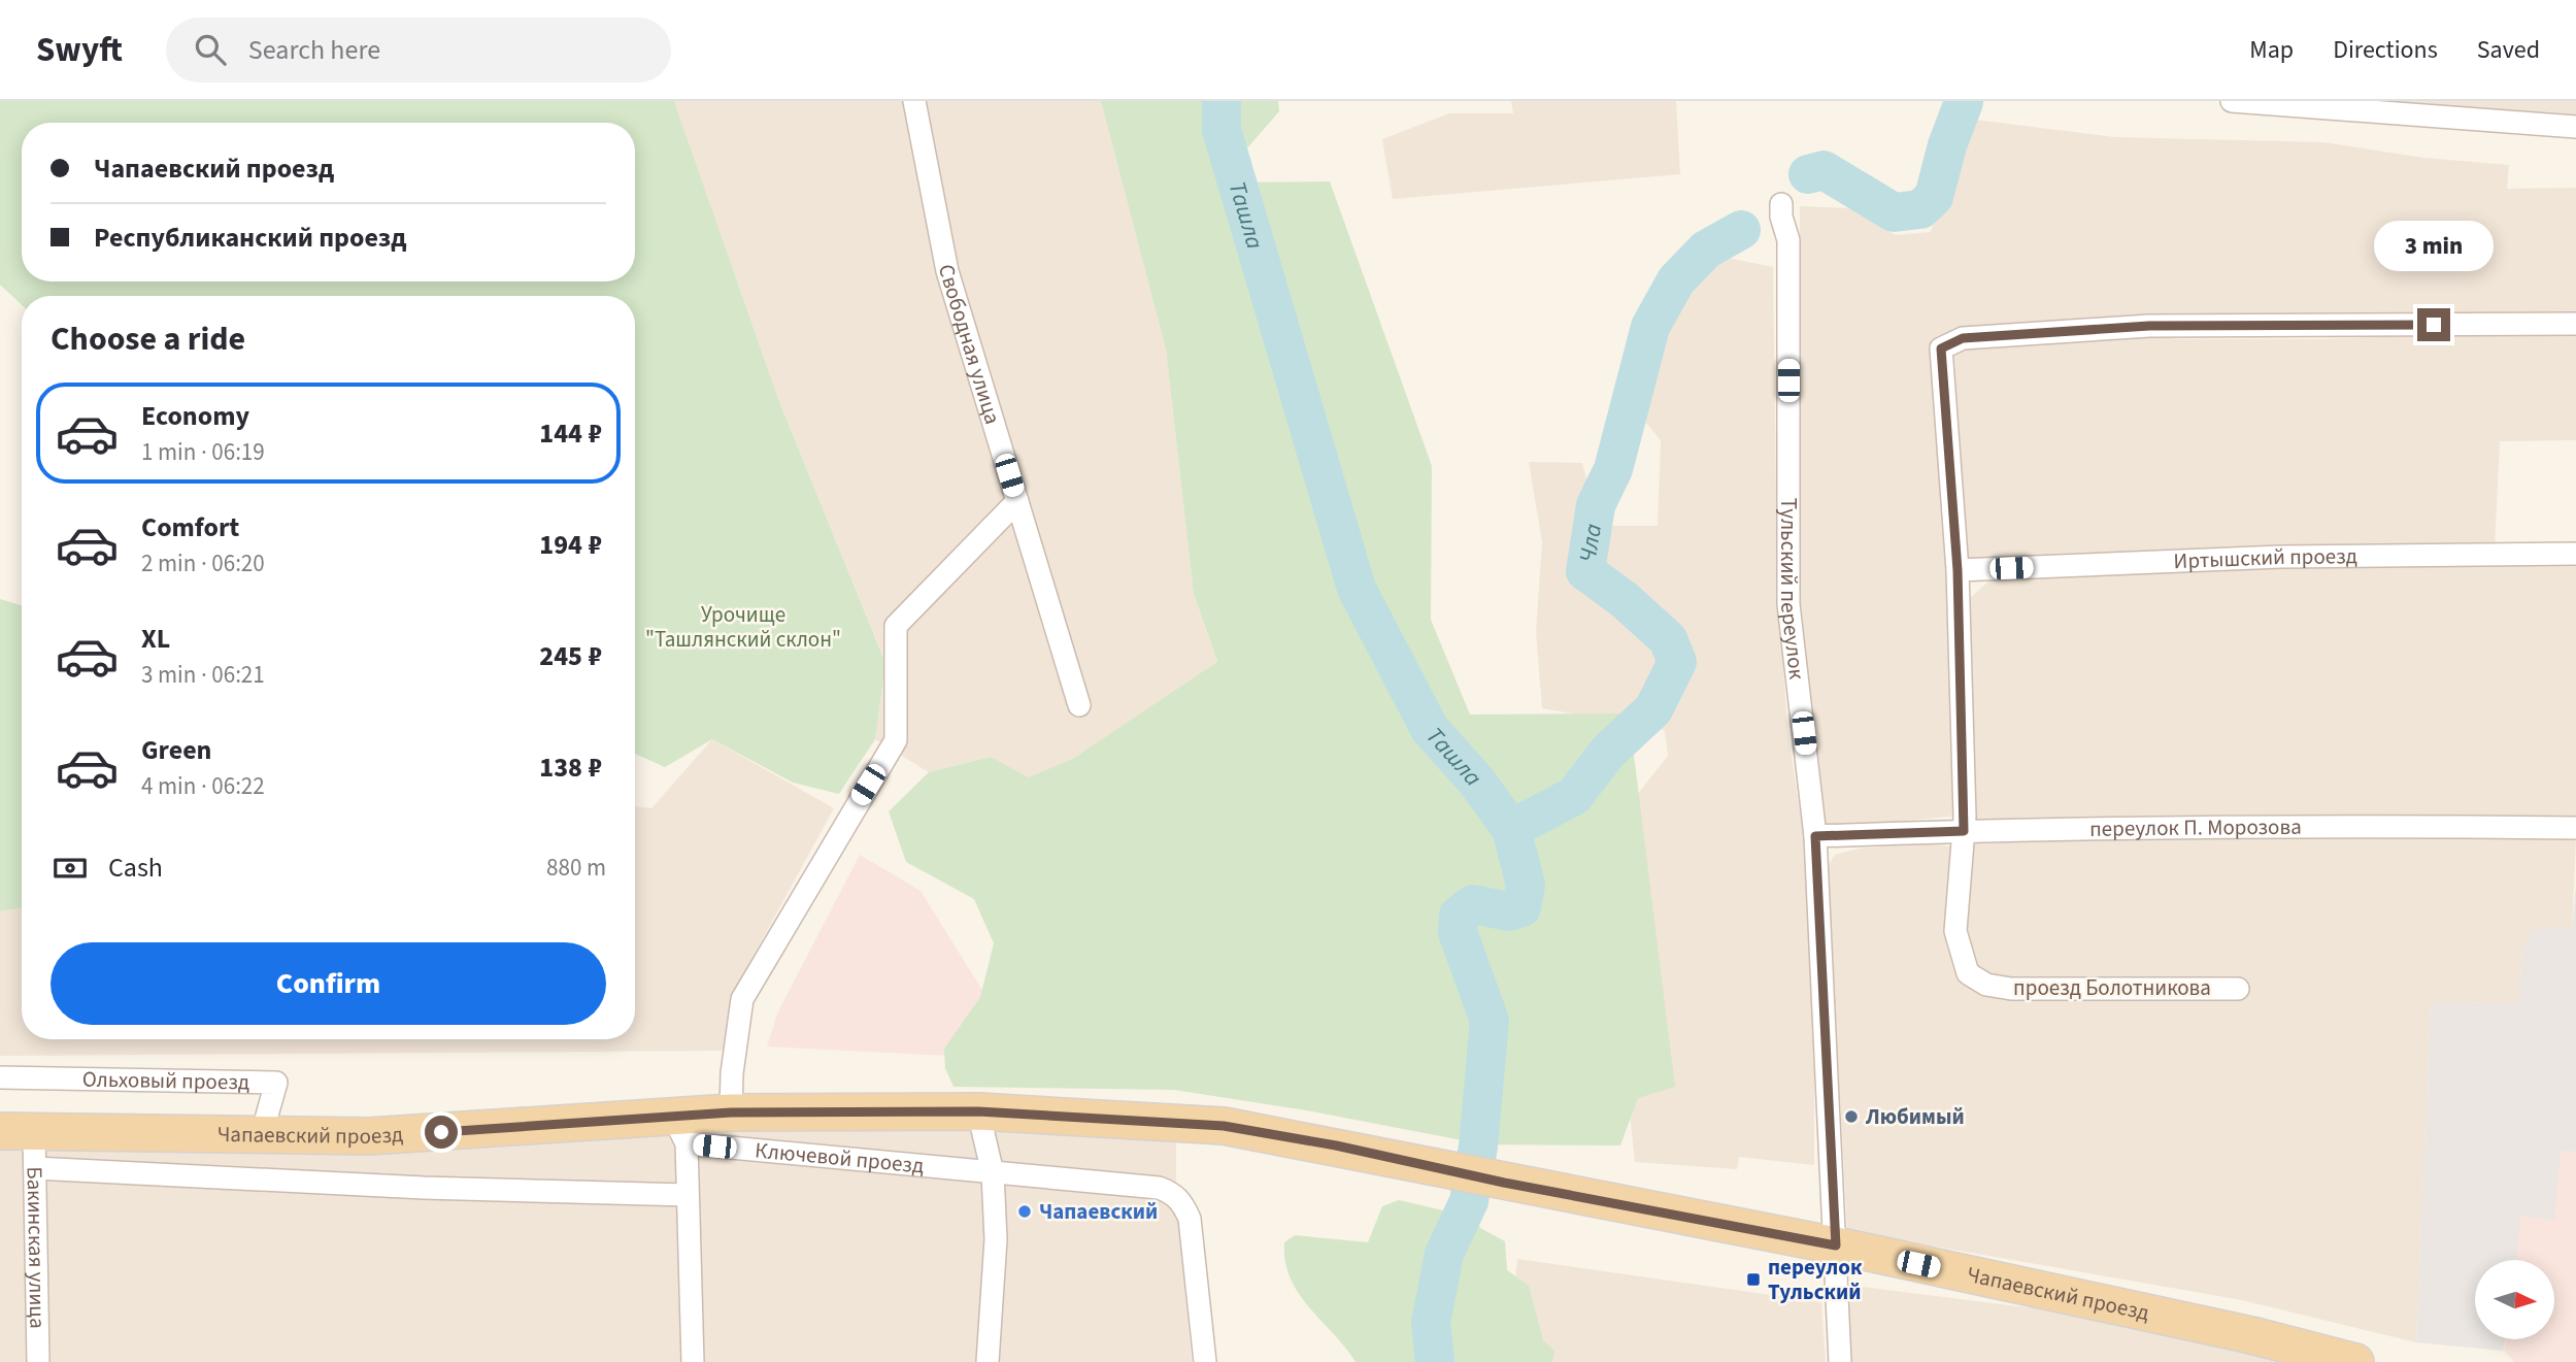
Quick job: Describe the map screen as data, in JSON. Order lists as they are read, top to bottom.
{
  "streets": {
    "main road": ["Чапаевский проезд"],
    "street": [
      "Свободная улица",
      "Иртышский проезд",
      "Тульский переулок",
      "переулок П. Морозова",
      "проезд Болотникова",
      "Ольховый проезд",
      "Ключевой проезд",
      "Бакинская улица"
    ]
  },
  "crossings": [
    ["Иртышский проезд", "проезд Болотникова"],
    ["Тульский переулок", "переулок П. Морозова"],
    ["Тульский переулок", "Чапаевский проезд"],
    ["переулок П. Морозова", "проезд Болотникова"],
    ["Ольховый проезд", "Чапаевский проезд"],
    ["Чапаевский проезд", "Ключевой проезд"],
    ["Чапаевский проезд", "Бакинская улица"]
  ],
  "water": ["Ташла", "Чла"],
  "parks": ["Урочище \"Ташлянский склон\""],
  "places": {
    "other": ["Любимый", "Чапаевский"],
    "transit": ["переулок Тульский"]
  },
  "north": "right",
  "page": {
    "header": "Swyft",
    "search": "Search here",
    "nav": ["Map", "Directions", "Saved"],
    "banner": ["Чапаевский проезд", "Республиканский проезд"],
    "bubble": "3 min",
    "heading": "Choose a ride",
    "list": [
      {
        "name": "Economy",
        "note": "1 min · 06:19",
        "value": "144 ₽"
      },
      {
        "name": "Comfort",
        "note": "2 min · 06:20",
        "value": "194 ₽"
      },
      {
        "name": "XL",
        "note": "3 min · 06:21",
        "value": "245 ₽"
      },
      {
        "name": "Green",
        "note": "4 min · 06:22",
        "value": "138 ₽"
      }
    ],
    "pay": ["Cash", "880 m"],
    "buttons": "Confirm"
  }
}
